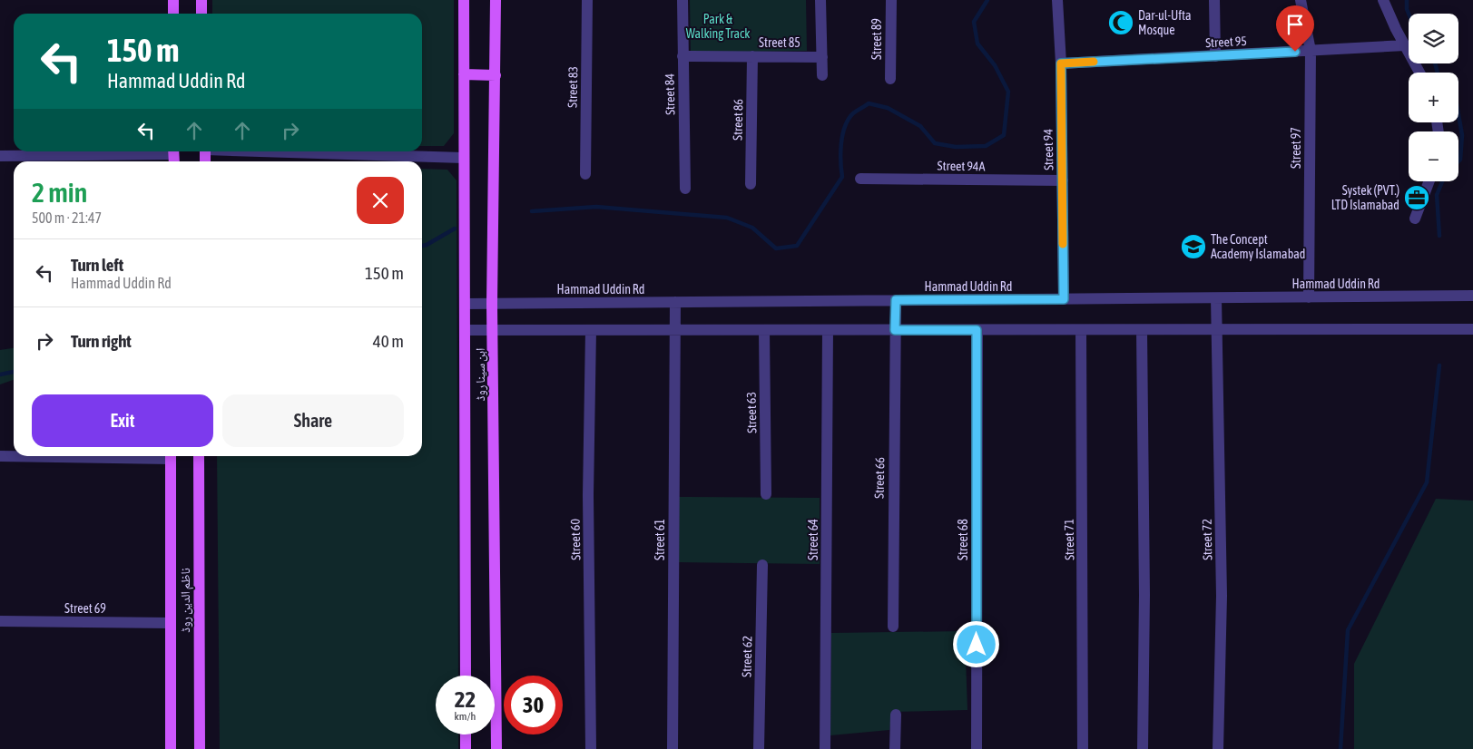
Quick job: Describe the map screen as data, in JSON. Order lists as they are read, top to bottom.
{
  "streets": {
    "main road": ["ابن سینا روڈ", "ناظم الدین روڈ"],
    "street": [
      "Street 89",
      "Street 95",
      "Street 85",
      "Street 83",
      "Street 84",
      "Street 86",
      "Street 97",
      "Street 94",
      "Street 94A",
      "Hammad Uddin Rd",
      "Street 63",
      "Street 66",
      "Street 60",
      "Street 61",
      "Street 64",
      "Street 68",
      "Street 71",
      "Street 72",
      "Street 69",
      "Street 62"
    ]
  },
  "crossings": [
    ["Street 95", "Street 97"],
    ["Street 95", "Street 94"],
    ["Street 85", "Street 84"],
    ["Street 85", "Street 86"],
    ["Street 97", "Hammad Uddin Rd"],
    ["Street 94", "Street 94A"],
    ["Street 94", "Hammad Uddin Rd"],
    ["Hammad Uddin Rd", "ابن سینا روڈ"],
    ["Hammad Uddin Rd", "Street 66"],
    ["Hammad Uddin Rd", "Street 61"],
    ["Hammad Uddin Rd", "Street 72"],
    ["ناظم الدین روڈ", "Street 69"]
  ],
  "parks": ["Park & Walking Track"],
  "places": {
    "mosque": ["Dar-ul-Ufta Mosque"],
    "office": ["Systek (PVT.) LTD Islamabad"],
    "school or university": ["The Concept Academy Islamabad"]
  },
  "page": {
    "map_buttons": ["+", "−"],
    "turn": ["150 m", "Hammad Uddin Rd"],
    "heading": ["2 min", "500 m · 21:47"],
    "list": [
      {
        "name": "Turn left",
        "note": "Hammad Uddin Rd",
        "value": "150 m"
      },
      {
        "name": "Turn right",
        "value": "40 m"
      }
    ],
    "buttons": ["Exit", "Share"],
    "speed": "22 km/h",
    "limit": "30"
  }
}
